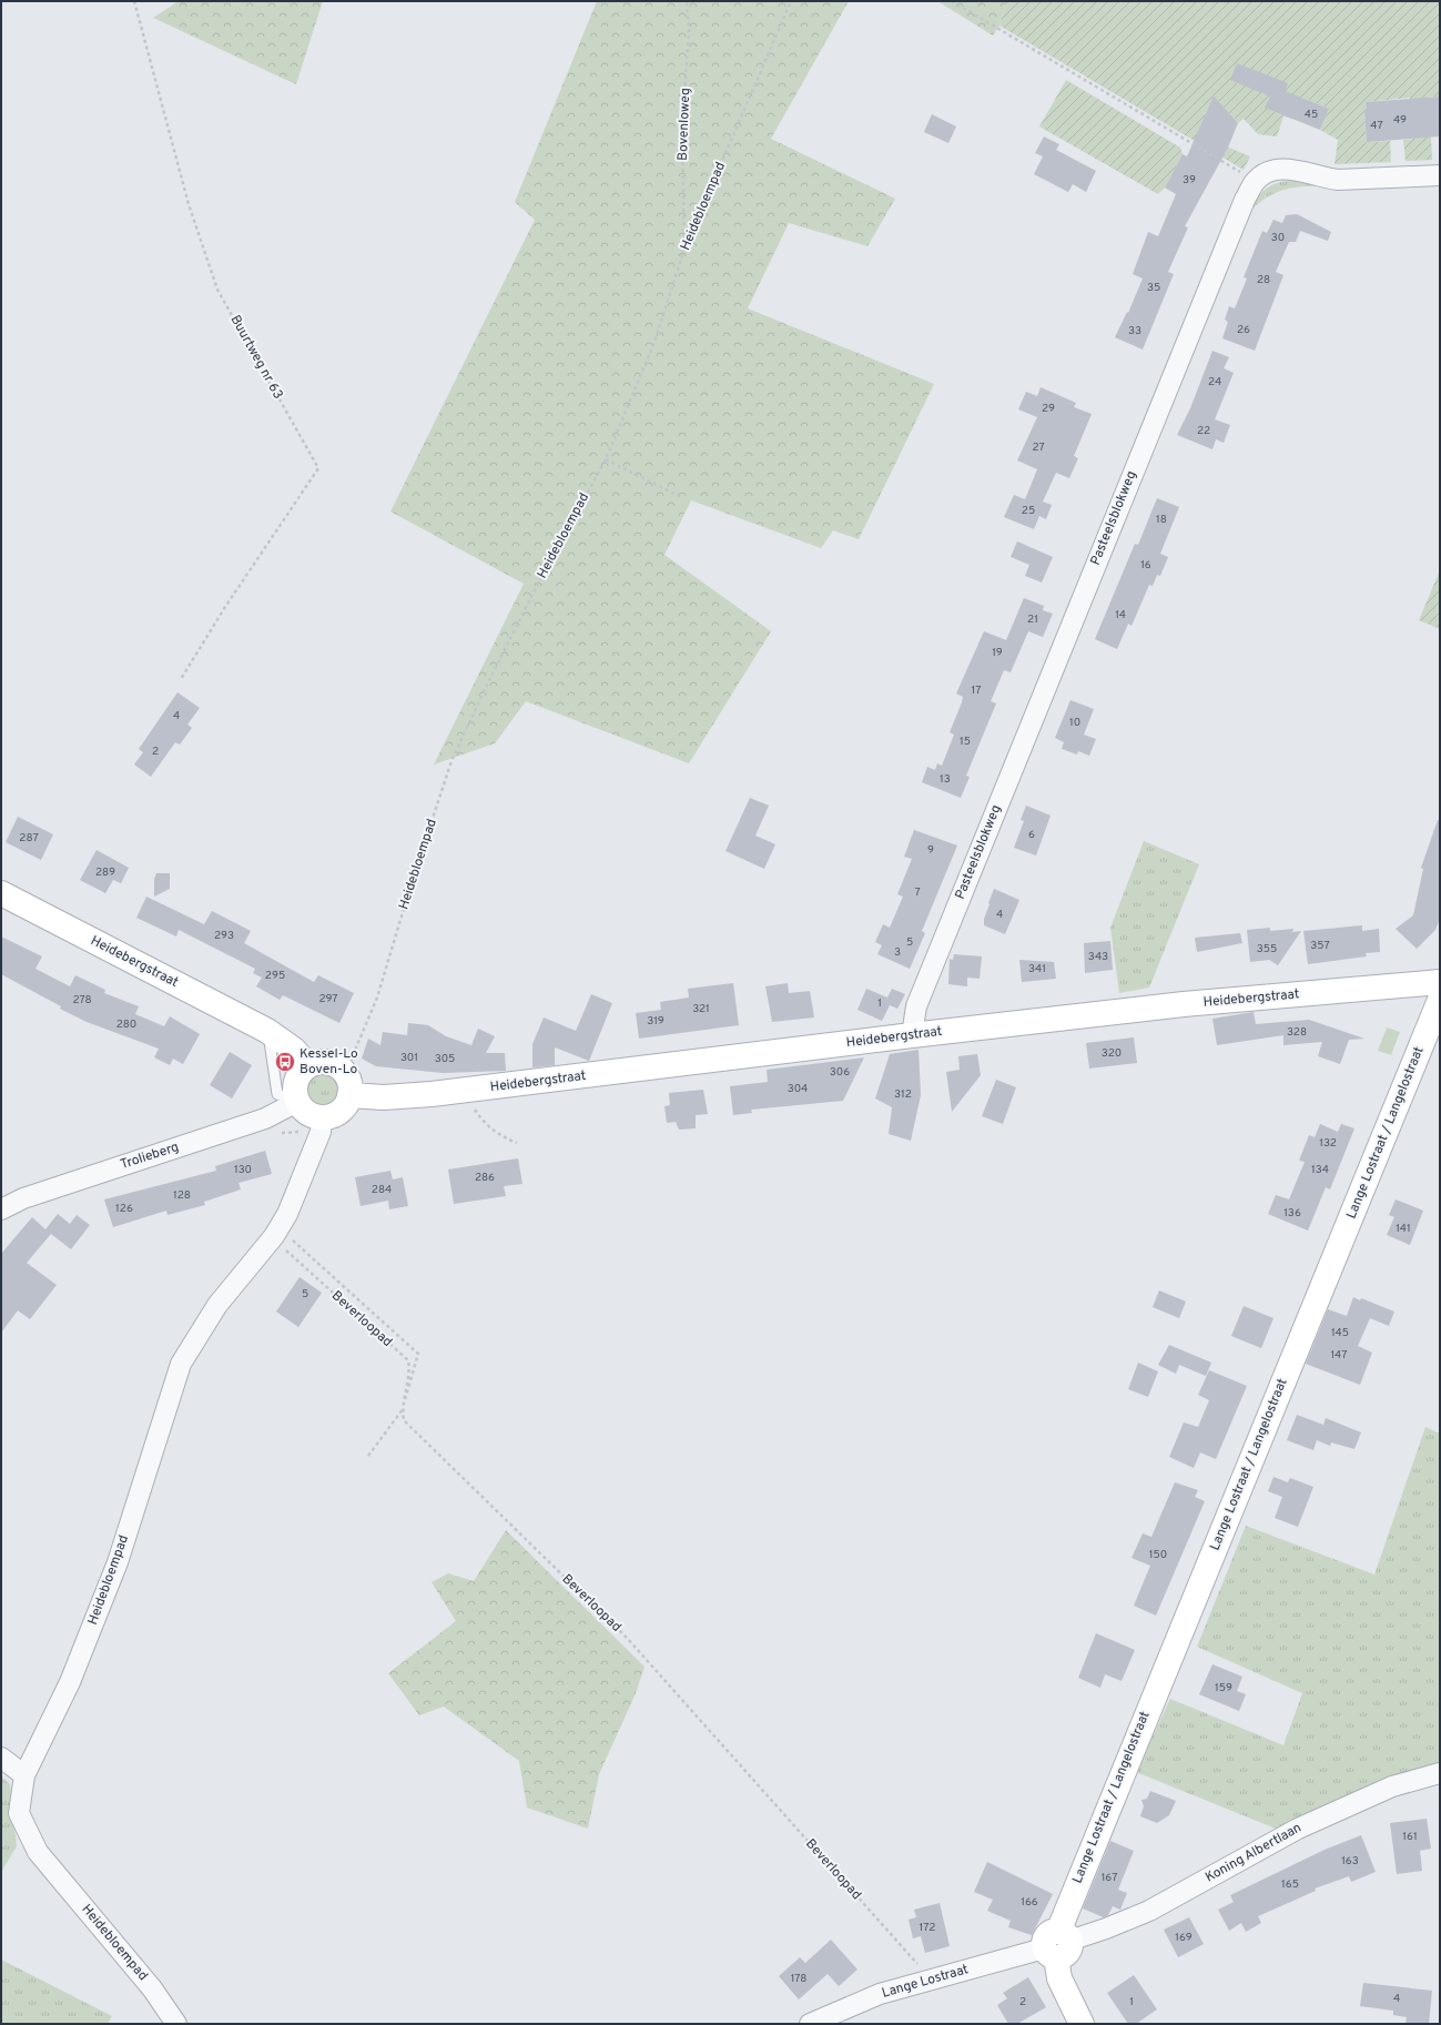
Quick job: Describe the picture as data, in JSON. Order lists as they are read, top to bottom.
{
  "streets": {
    "street": [
      "Heidebloempad",
      "Pasteelsblokweg",
      "Heidebergstraat",
      "Lange Lostraat / Langelostraat",
      "Trolieberg",
      "Koning Albertlaan",
      "Lange Lostraat"
    ],
    "path": ["Bovenloweg", "Buurtweg nr 63", "Beverloopad"]
  },
  "crossings": [
    ["Bovenloweg", "Heidebloempad"],
    ["Heidebloempad", "Heidebergstraat"],
    ["Heidebloempad", "Trolieberg"],
    ["Heidebloempad", "Beverloopad"],
    ["Pasteelsblokweg", "Heidebergstraat"],
    ["Heidebergstraat", "Trolieberg"],
    ["Lange Lostraat / Langelostraat", "Koning Albertlaan"],
    ["Lange Lostraat / Langelostraat", "Lange Lostraat"],
    ["Beverloopad", "Lange Lostraat"],
    ["Koning Albertlaan", "Lange Lostraat"]
  ],
  "places": {
    "bus stop": ["Kessel-Lo Boven-Lo"]
  },
  "house_numbers": [
    "45",
    "49",
    "47",
    "39",
    "30",
    "28",
    "35",
    "26",
    "33",
    "24",
    "29",
    "22",
    "27",
    "25",
    "18",
    "16",
    "14",
    "21",
    "19",
    "17",
    "4",
    "10",
    "15",
    "2",
    "13",
    "6",
    "287",
    "9",
    "289",
    "7",
    "4",
    "293",
    "5",
    "357",
    "355",
    "3",
    "343",
    "341",
    "295",
    "297",
    "278",
    "1",
    "321",
    "319",
    "280",
    "328",
    "320",
    "301",
    "305",
    "306",
    "304",
    "312",
    "132",
    "130",
    "134",
    "286",
    "284",
    "128",
    "126",
    "136",
    "141",
    "5",
    "145",
    "147",
    "150",
    "159",
    "161",
    "163",
    "167",
    "165",
    "166",
    "172",
    "169",
    "178",
    "4",
    "2",
    "1"
  ]
}
